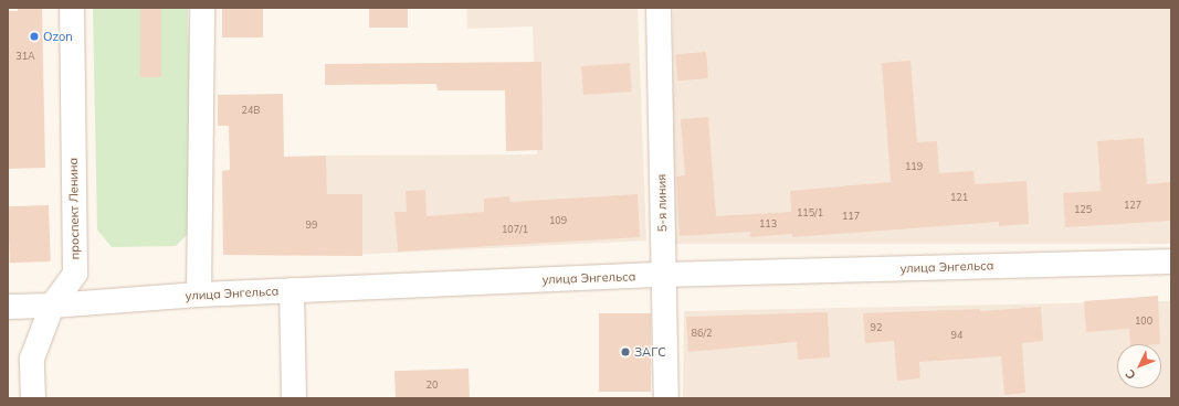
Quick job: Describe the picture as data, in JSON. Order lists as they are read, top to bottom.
{
  "streets": {
    "street": ["5-я линия", "проспект Ленина", "улица Энгельса"]
  },
  "crossings": [
    ["5-я линия", "улица Энгельса"],
    ["проспект Ленина", "улица Энгельса"]
  ],
  "places": ["Ozon", "ЗАГС"],
  "house_numbers": [
    "31А",
    "24В",
    "119",
    "121",
    "127",
    "125",
    "115/1",
    "117",
    "109",
    "113",
    "99",
    "107/1",
    "100",
    "92",
    "86/2",
    "94",
    "20"
  ],
  "north": "bottom left"
}
